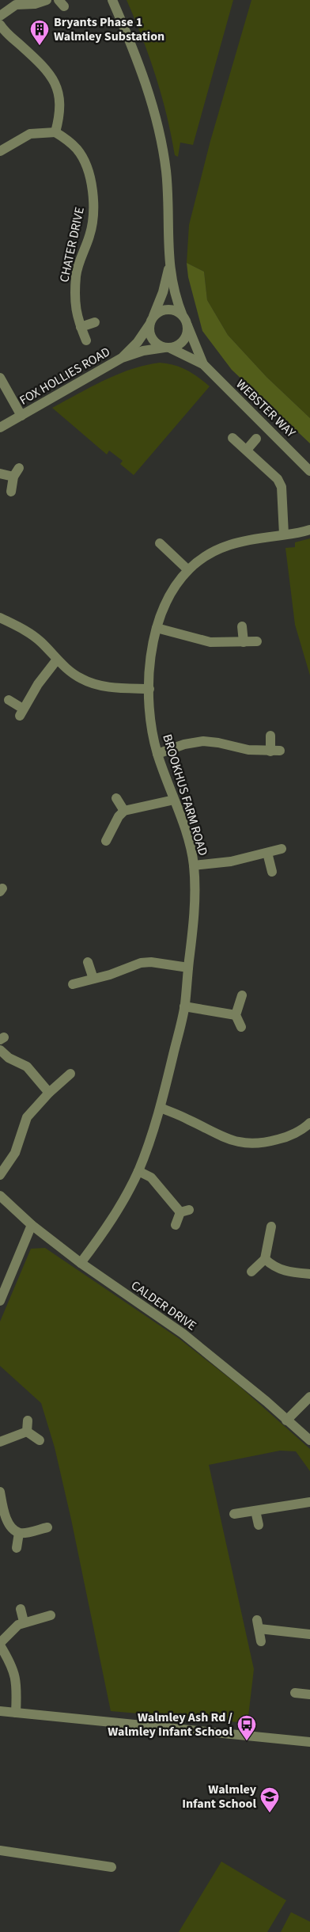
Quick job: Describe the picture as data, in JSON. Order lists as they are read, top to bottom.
{
  "streets": {
    "street": [
      "CHATER DRIVE",
      "FOX HOLLIES ROAD",
      "WEBSTER WAY",
      "BROOKHUS FARM ROAD",
      "CALDER DRIVE"
    ]
  },
  "crossings": [
    ["FOX HOLLIES ROAD", "WEBSTER WAY"],
    ["BROOKHUS FARM ROAD", "CALDER DRIVE"]
  ],
  "places": {
    "building": ["Bryants Phase 1 Walmley Substation"],
    "bus stop": ["Walmley Ash Rd / Walmley Infant School"],
    "school or university": ["Walmley Infant School"]
  }
}
